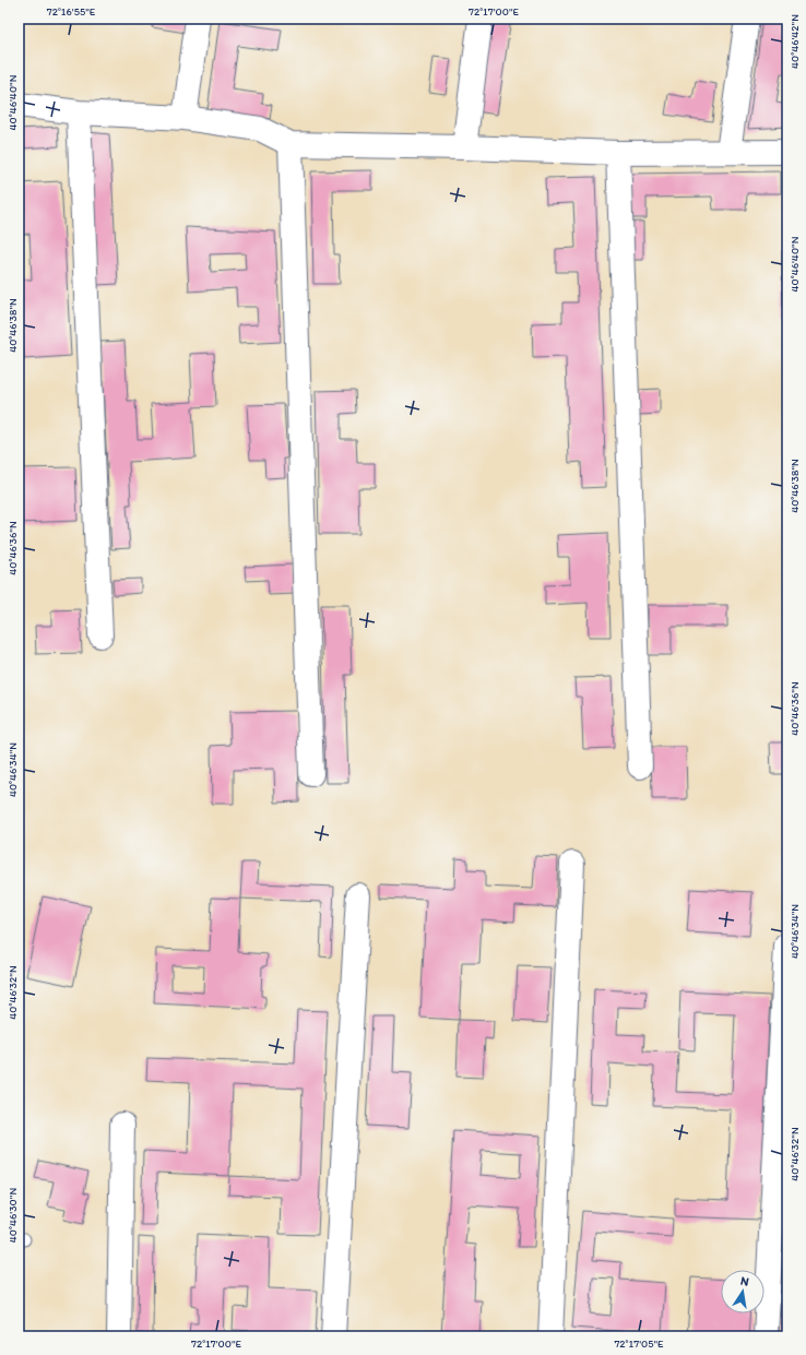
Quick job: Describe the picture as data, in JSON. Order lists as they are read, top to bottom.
{
  "north": "top",
  "coordinates": [
    "72°16'55\"E",
    "72°17'00\"E",
    "40°46'42\"N",
    "40°46'40\"N",
    "40°46'38\"N",
    "40°46'36\"N",
    "40°46'34\"N",
    "40°46'32\"N",
    "40°46'30\"N",
    "72°17'05\"E"
  ]
}
